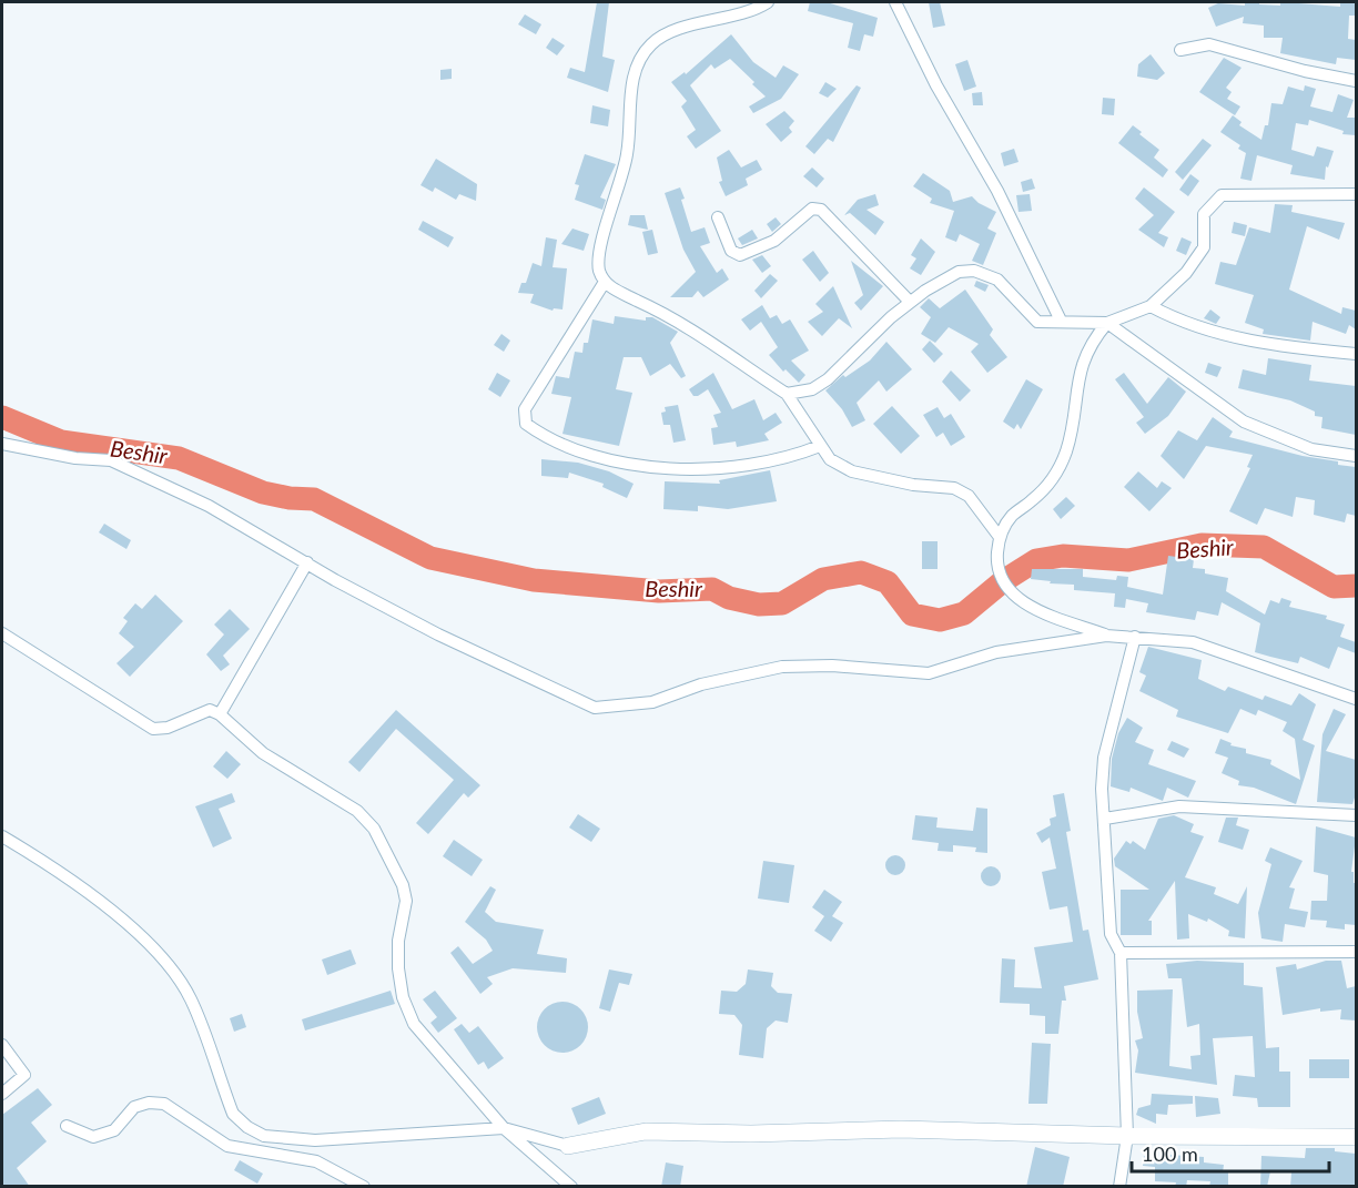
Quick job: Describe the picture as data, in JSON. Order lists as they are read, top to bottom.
{
  "water": ["Beshir"],
  "scale_bar": "100 m"
}
